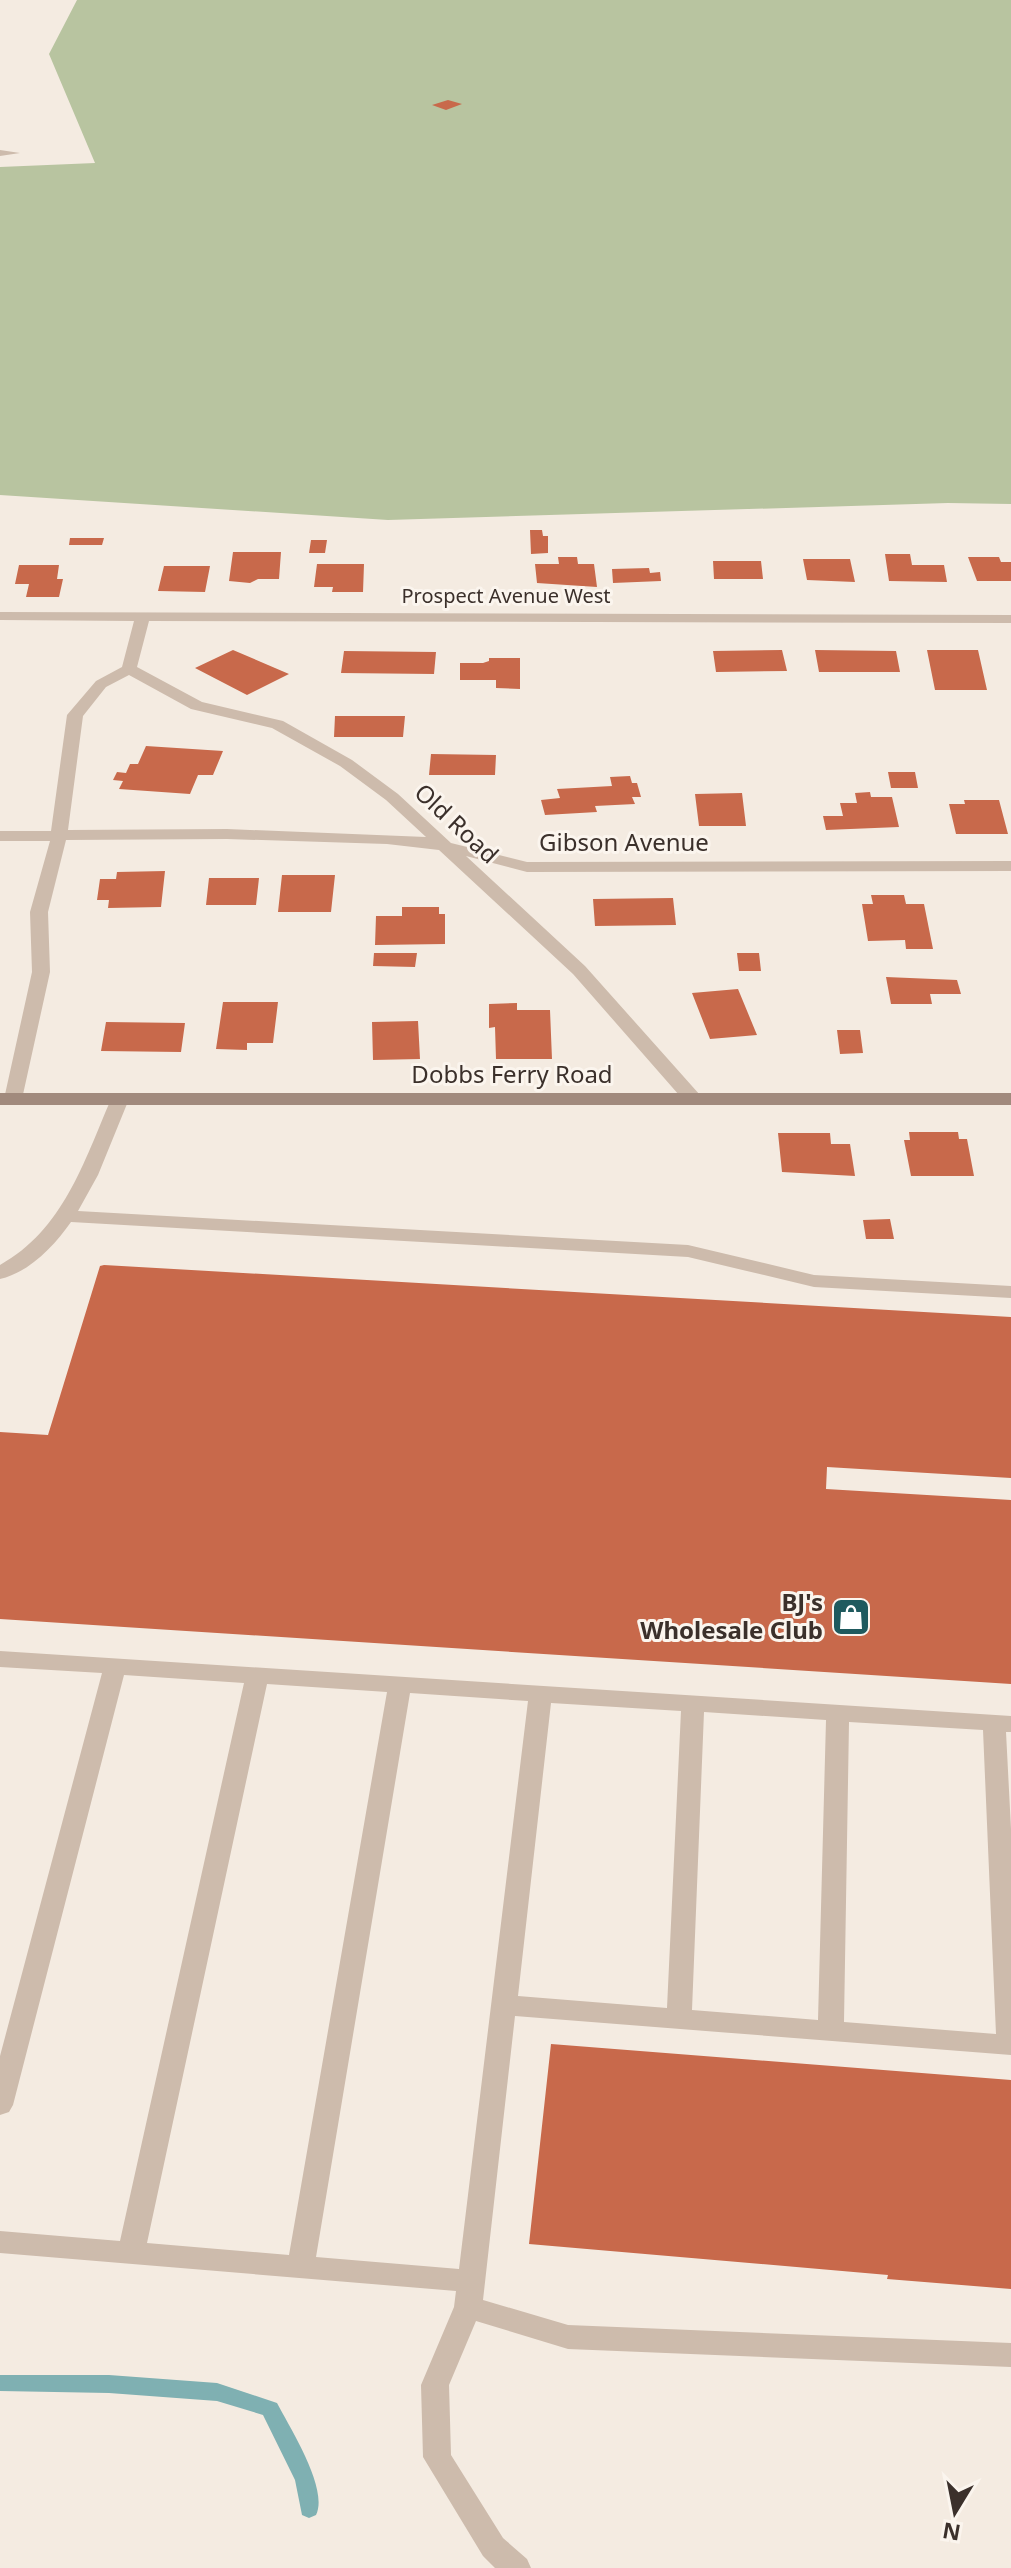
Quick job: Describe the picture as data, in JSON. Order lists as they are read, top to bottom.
{
  "streets": {
    "main road": ["Dobbs Ferry Road"],
    "street": ["Prospect Avenue West", "Old Road", "Gibson Avenue"]
  },
  "crossings": [
    ["Old Road", "Gibson Avenue"],
    ["Old Road", "Dobbs Ferry Road"],
    ["Gibson Avenue", "Dobbs Ferry Road"]
  ],
  "places": {
    "shop": ["BJ's Wholesale Club"]
  },
  "north": "bottom"
}
